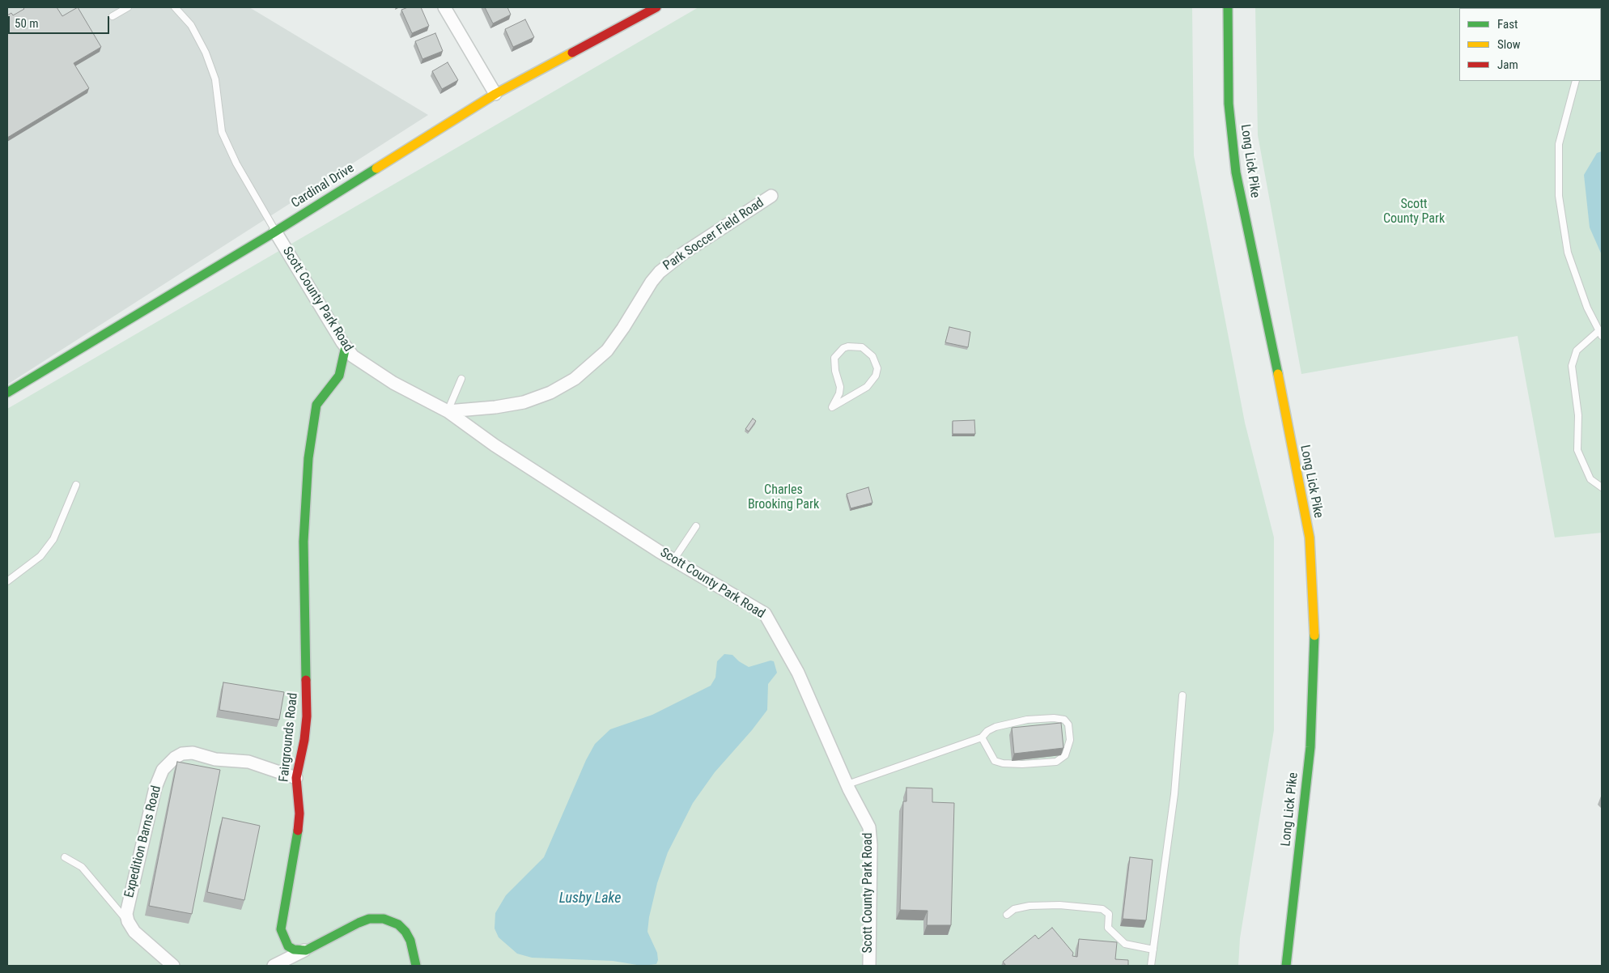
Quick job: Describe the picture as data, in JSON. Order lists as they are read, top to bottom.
{
  "streets": {
    "street": [
      "Long Lick Pike",
      "Cardinal Drive",
      "Park Soccer Field Road",
      "Scott County Park Road",
      "Fairgrounds Road",
      "Expedition Barns Road"
    ]
  },
  "crossings": [
    ["Cardinal Drive", "Scott County Park Road"],
    ["Park Soccer Field Road", "Scott County Park Road"],
    ["Scott County Park Road", "Fairgrounds Road"],
    ["Fairgrounds Road", "Expedition Barns Road"]
  ],
  "water": ["Lusby Lake"],
  "parks": ["Scott County Park", "Charles Brooking Park"],
  "legend": ["Fast", "Slow", "Jam"],
  "scale_bar": "50 m"
}
